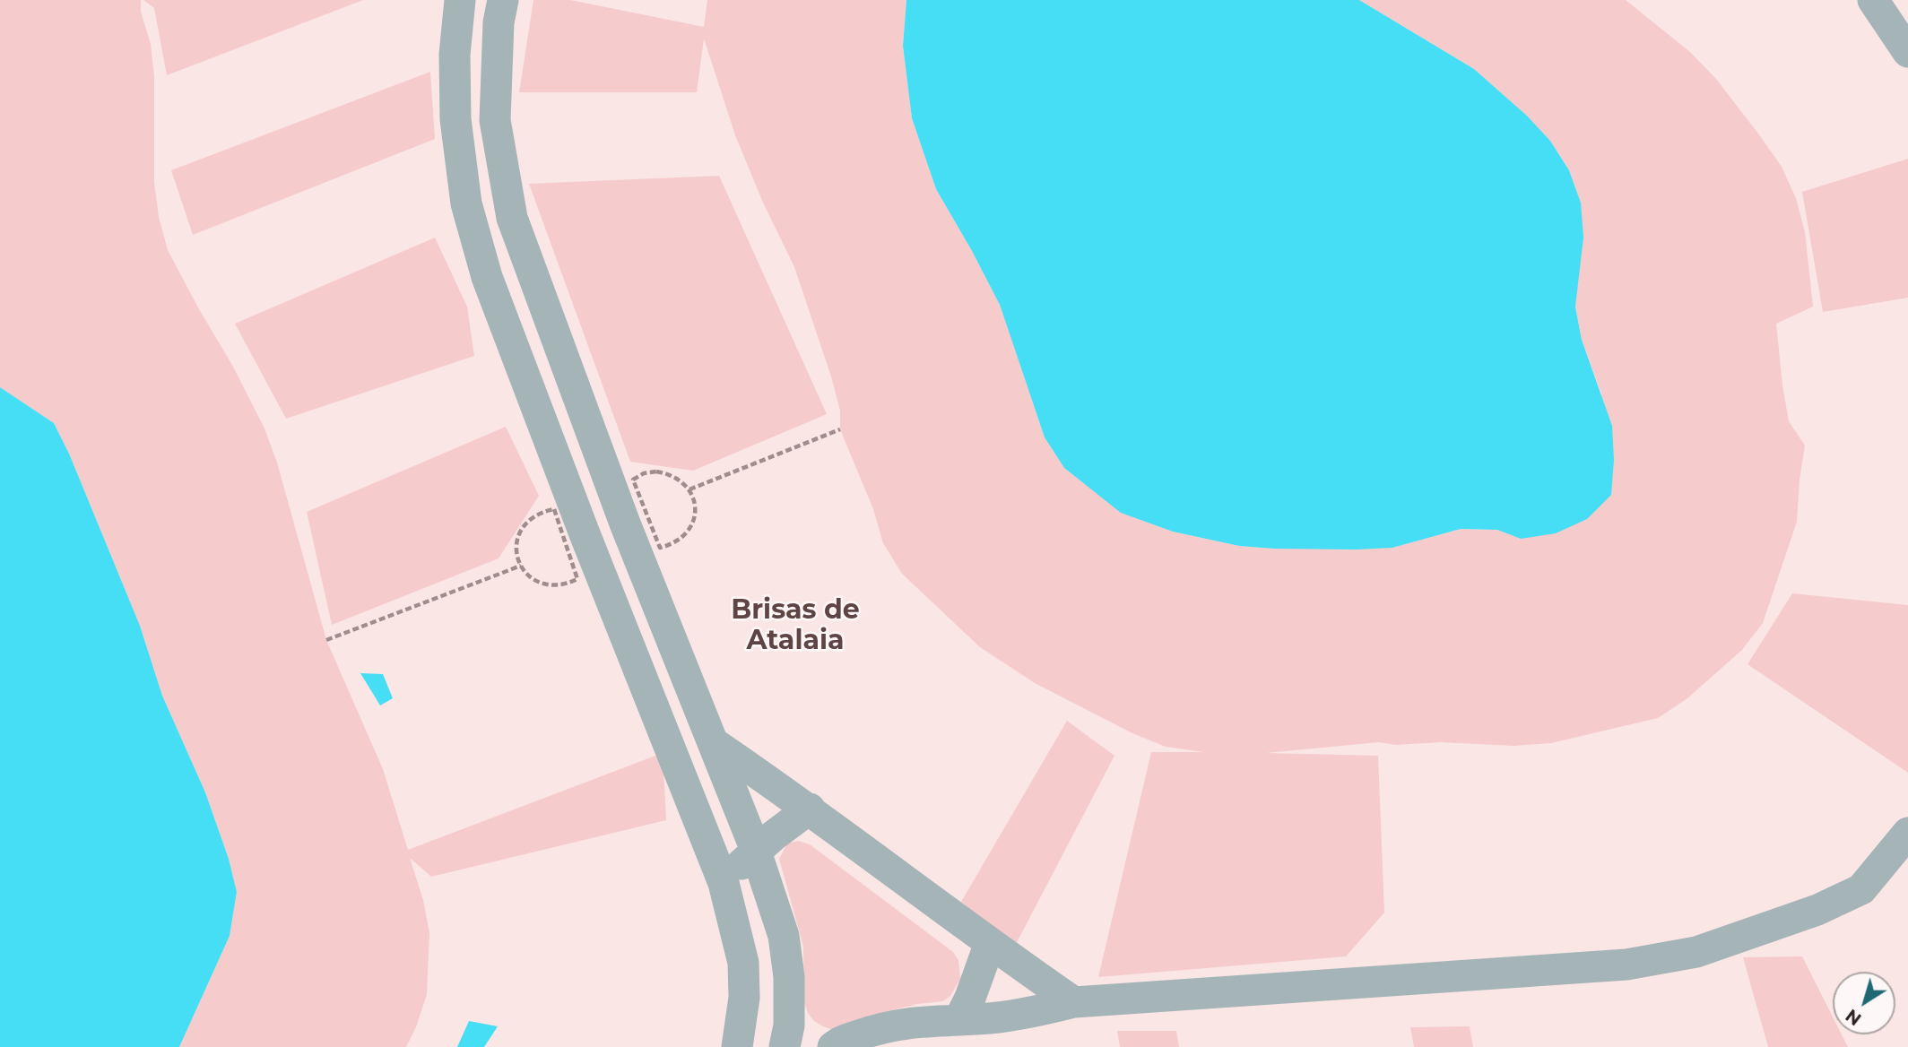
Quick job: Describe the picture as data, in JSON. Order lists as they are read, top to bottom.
{
  "districts": ["Brisas de Atalaia"],
  "north": "bottom left"
}
